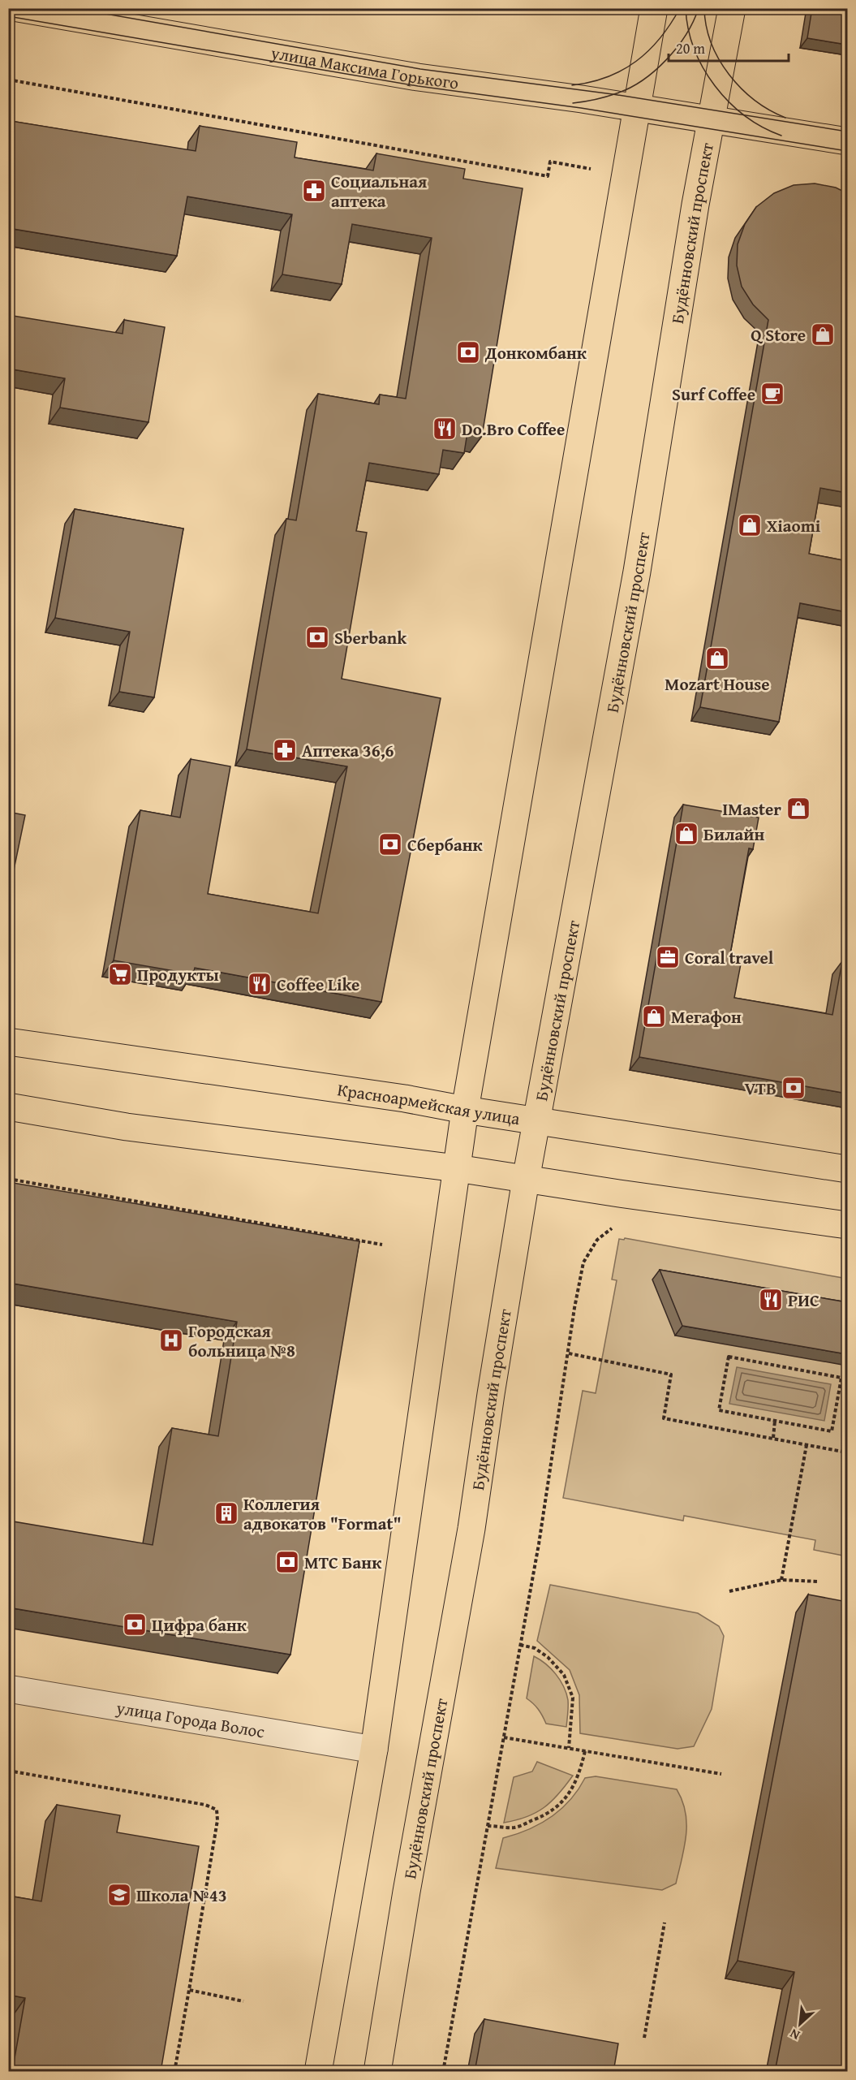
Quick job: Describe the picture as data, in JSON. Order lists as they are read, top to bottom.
{
  "streets": {
    "main road": ["улица Максима Горького", "Будённовский проспект", "Красноармейская улица"],
    "street": ["улица Города Волос"]
  },
  "crossings": [
    ["улица Максима Горького", "Будённовский проспект"],
    ["Будённовский проспект", "Красноармейская улица"]
  ],
  "places": {
    "pharmacy": ["Социальная аптека", "Аптека 36,6"],
    "shop": [
      "Q Store",
      "Xiaomi",
      "Mozart House",
      "IMaster",
      "Билайн",
      "Мегафон"
    ],
    "bank": [
      "Донкомбанк",
      "Sberbank",
      "Сбербанк",
      "VTB",
      "МТС Банк",
      "Цифра банк"
    ],
    "cafe": ["Surf Coffee"],
    "restaurant": ["Do.Bro Coffee", "Coffee Like", "РИС"],
    "office": ["Coral travel"],
    "supermarket": ["Продукты"],
    "hospital": ["Городская больница №8"],
    "building": ["Коллегия адвокатов \"Format\""],
    "school or university": ["Школа №43"]
  },
  "scale_bar": "20 m",
  "north": "bottom left"
}
